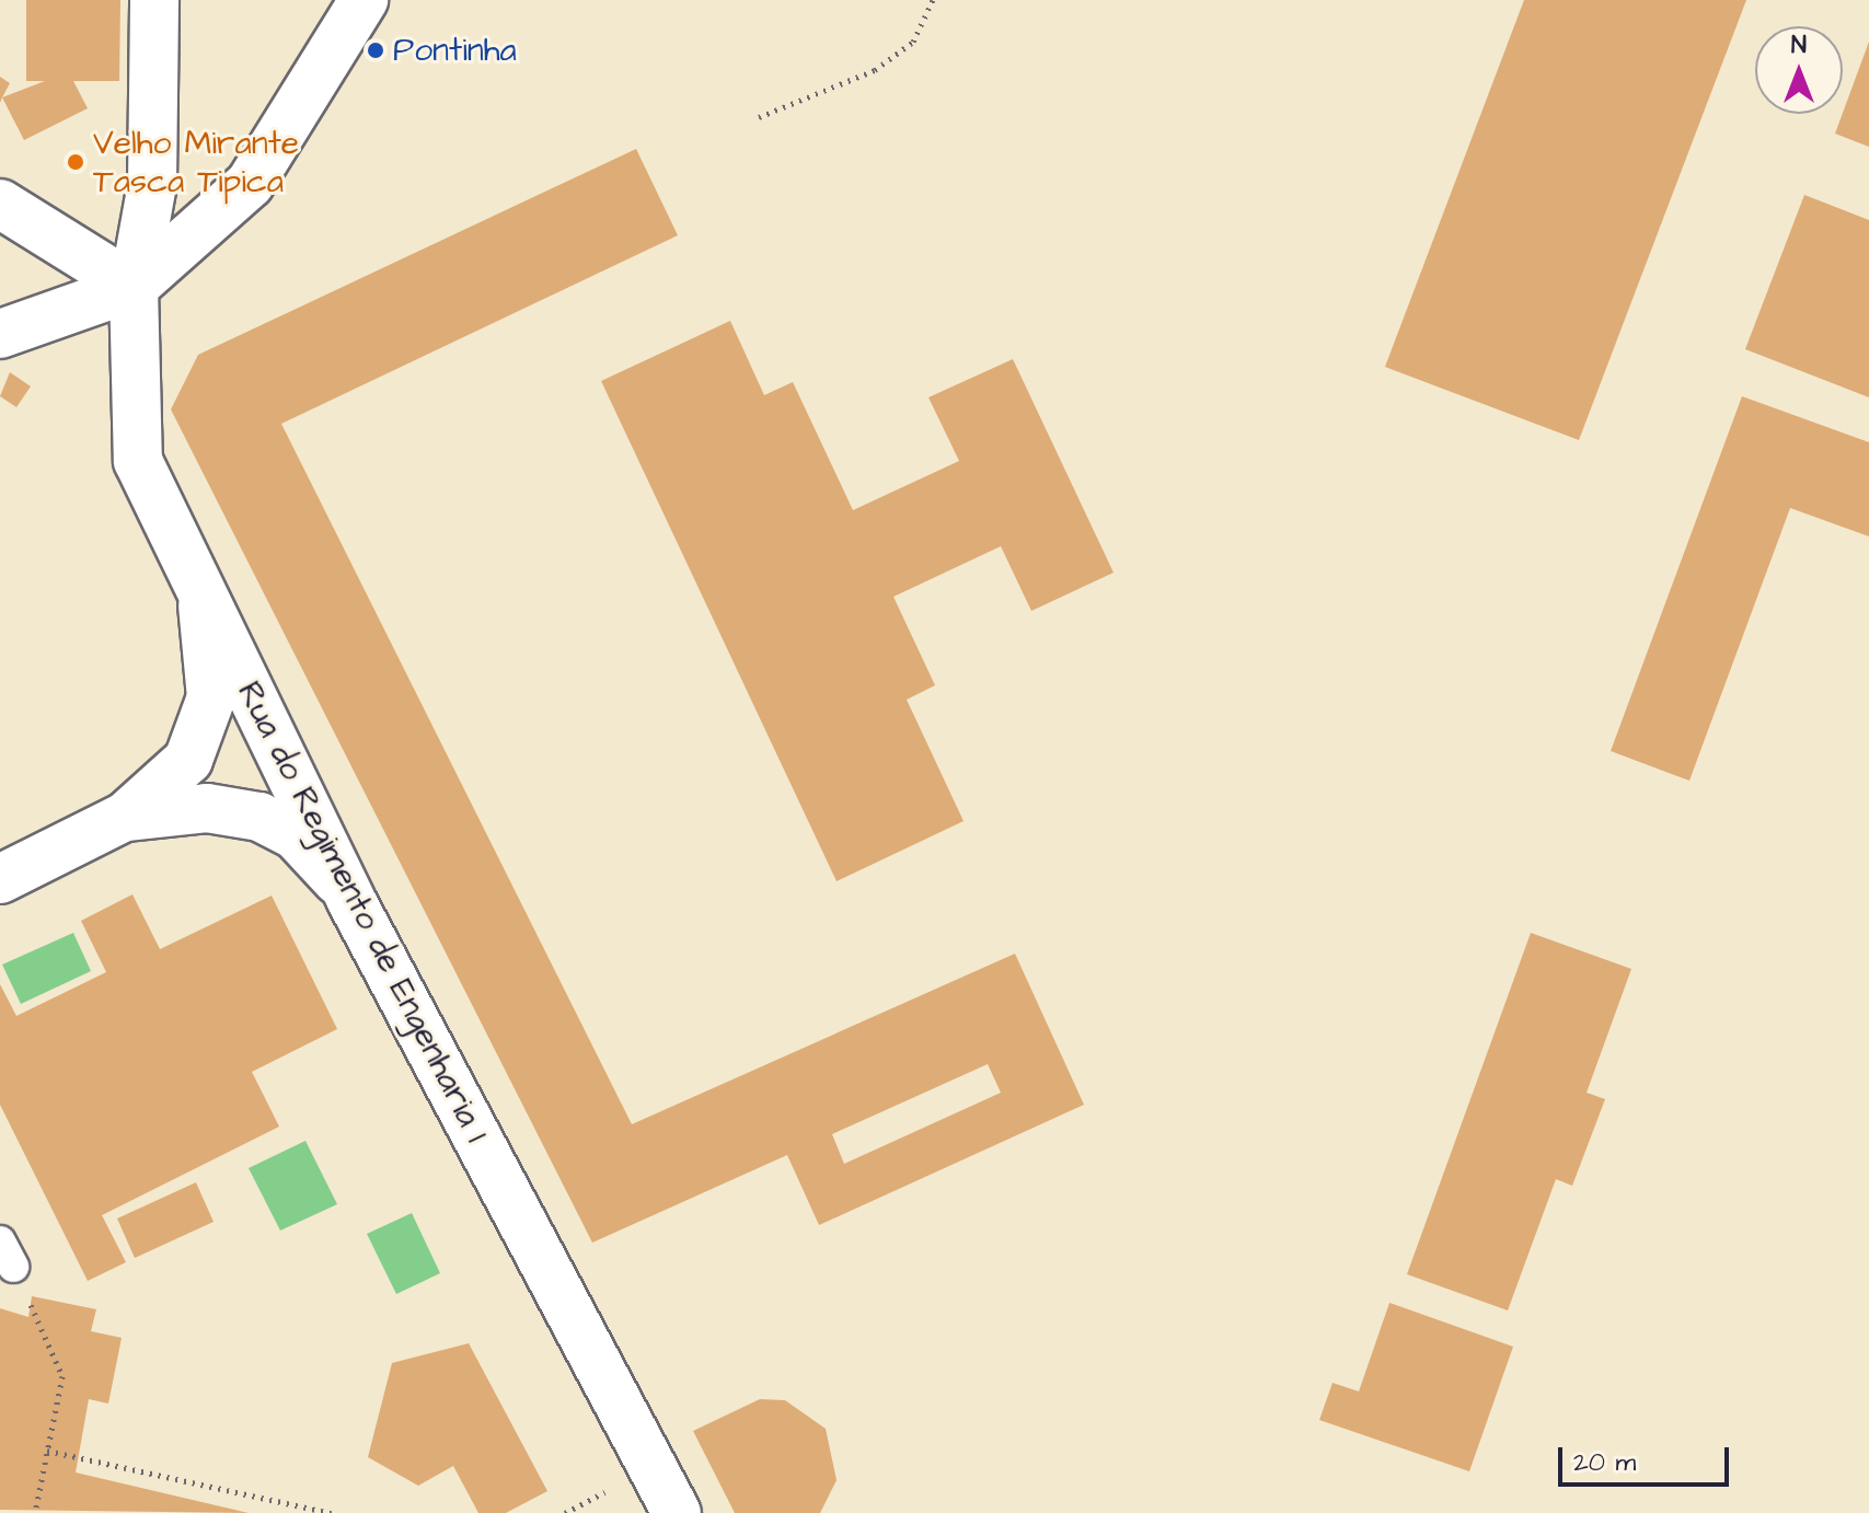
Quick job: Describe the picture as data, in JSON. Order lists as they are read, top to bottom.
{
  "streets": {
    "main road": ["Rua do Regimento de Engenharia 1"]
  },
  "places": ["Pontinha", "Velho Mirante Tasca Tipica"],
  "scale_bar": "20 m",
  "north": "top"
}
